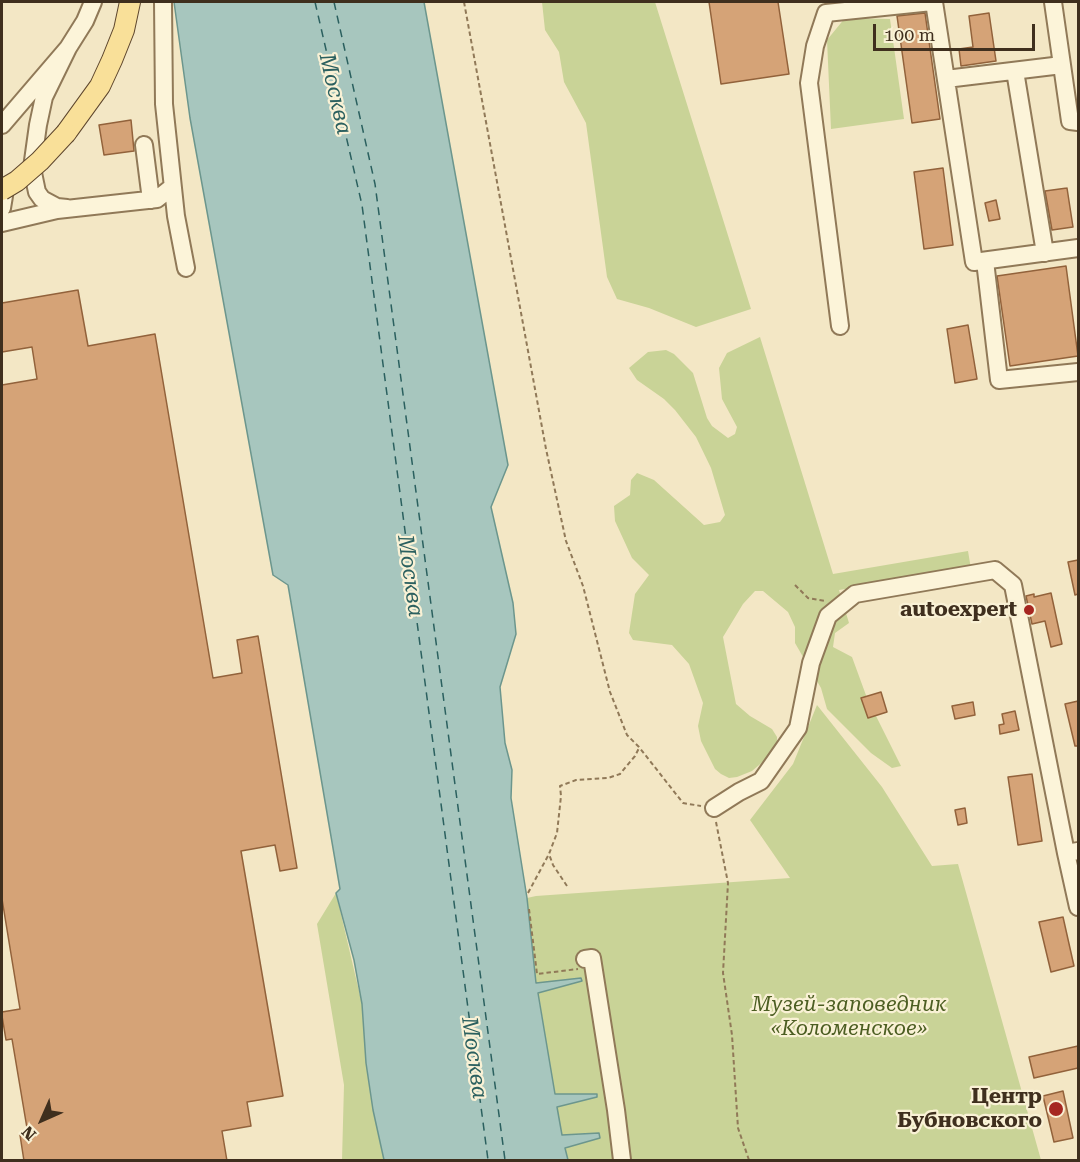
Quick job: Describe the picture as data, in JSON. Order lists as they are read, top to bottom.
{
  "water": ["Москва"],
  "parks": ["Музей-заповедник «Коломенское»"],
  "places": ["autoexpert", "Центр Бубновского"],
  "scale_bar": "100 m",
  "north": "bottom left"
}
